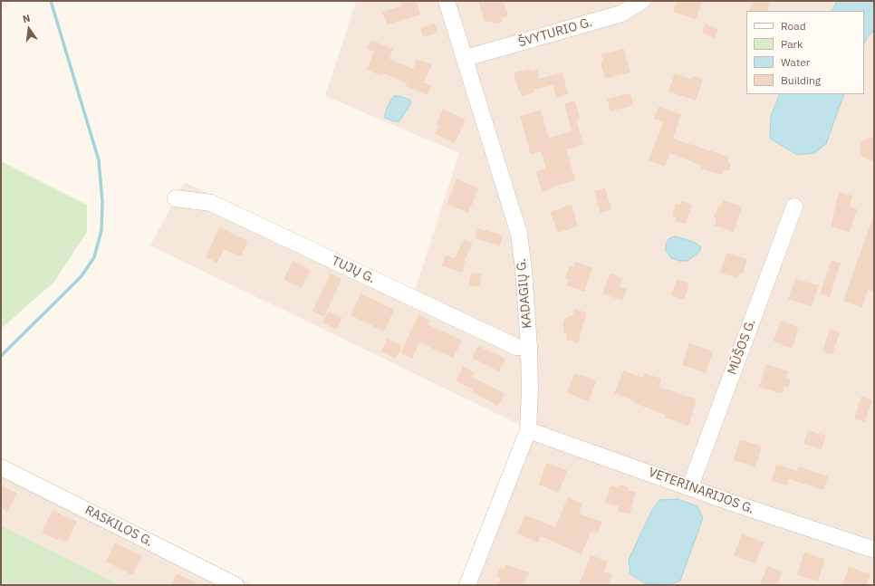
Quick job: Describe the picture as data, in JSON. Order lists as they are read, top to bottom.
{
  "streets": {
    "street": [
      "ŠVYTURIO G.",
      "TUJŲ G.",
      "KADAGIŲ G.",
      "MŪŠOS G.",
      "VETERINARIJOS G.",
      "RASKILOS G."
    ]
  },
  "crossings": [
    ["ŠVYTURIO G.", "KADAGIŲ G."],
    ["TUJŲ G.", "KADAGIŲ G."],
    ["KADAGIŲ G.", "VETERINARIJOS G."],
    ["MŪŠOS G.", "VETERINARIJOS G."]
  ],
  "legend": [
    "Road",
    "Park",
    "Water",
    "Building"
  ],
  "north": "top"
}
